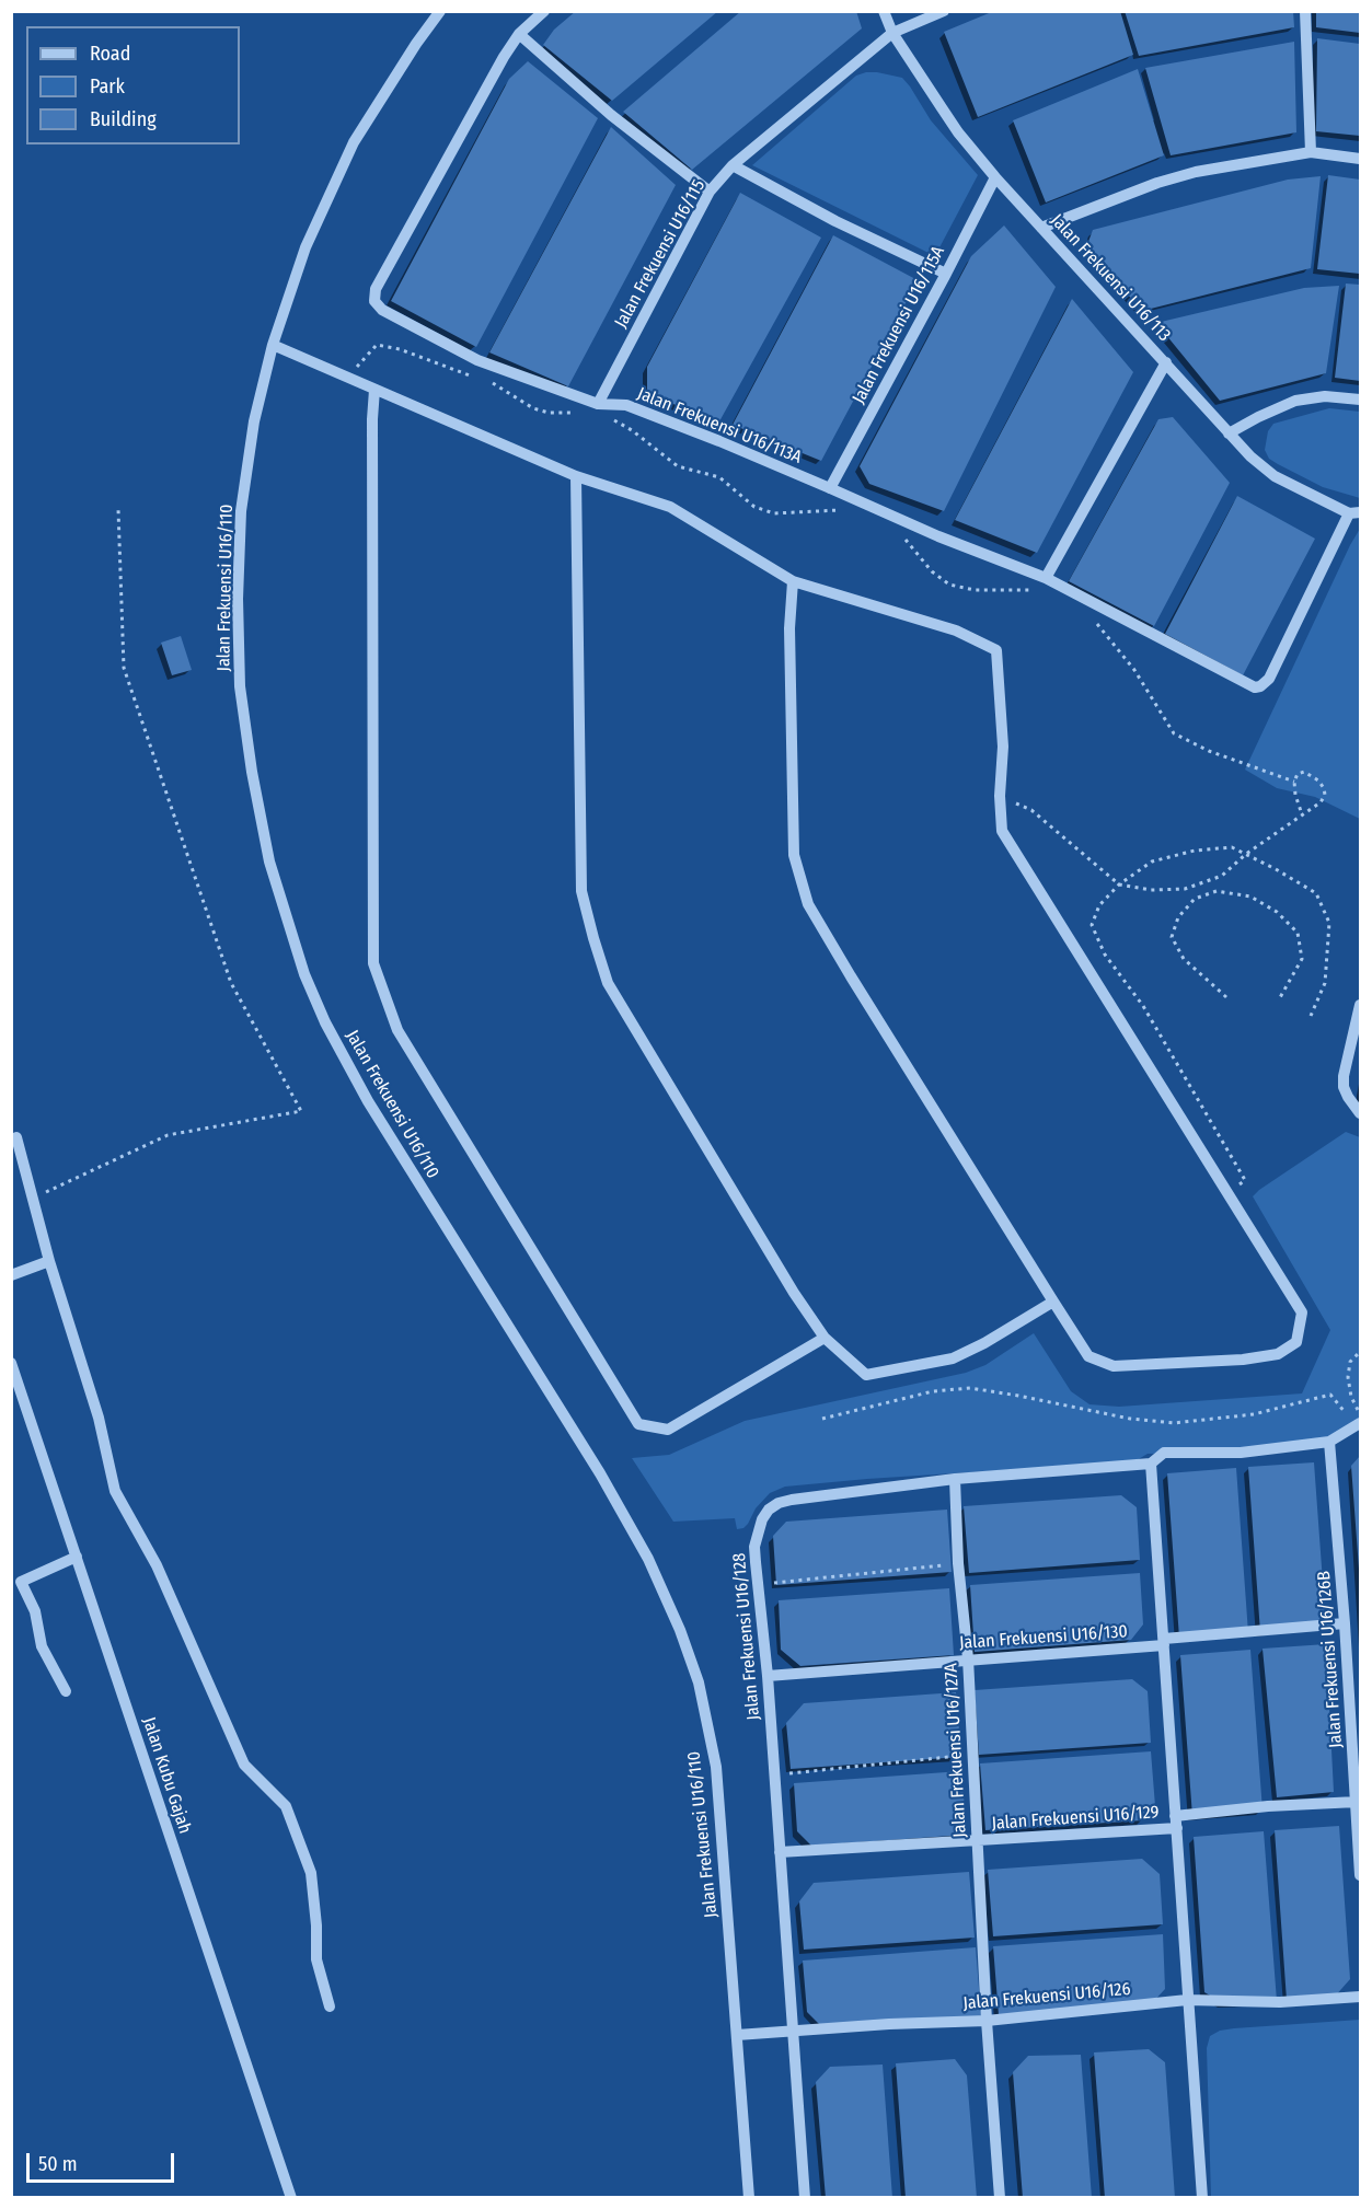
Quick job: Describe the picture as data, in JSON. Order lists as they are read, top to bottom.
{
  "streets": {
    "street": [
      "Jalan Frekuensi U16/115",
      "Jalan Frekuensi U16/113",
      "Jalan Frekuensi U16/115A",
      "Jalan Frekuensi U16/113A",
      "Jalan Frekuensi U16/110",
      "Jalan Frekuensi U16/128",
      "Jalan Frekuensi U16/130",
      "Jalan Frekuensi U16/126B",
      "Jalan Frekuensi U16/127A",
      "Jalan Kubu Gajah",
      "Jalan Frekuensi U16/129",
      "Jalan Frekuensi U16/126"
    ]
  },
  "crossings": [
    ["Jalan Frekuensi U16/115", "Jalan Frekuensi U16/113"],
    ["Jalan Frekuensi U16/115", "Jalan Frekuensi U16/113A"],
    ["Jalan Frekuensi U16/113", "Jalan Frekuensi U16/115A"],
    ["Jalan Frekuensi U16/113", "Jalan Frekuensi U16/113A"],
    ["Jalan Frekuensi U16/115A", "Jalan Frekuensi U16/113A"],
    ["Jalan Frekuensi U16/110", "Jalan Frekuensi U16/126"],
    ["Jalan Frekuensi U16/128", "Jalan Frekuensi U16/130"],
    ["Jalan Frekuensi U16/128", "Jalan Frekuensi U16/126B"],
    ["Jalan Frekuensi U16/128", "Jalan Frekuensi U16/127A"],
    ["Jalan Frekuensi U16/128", "Jalan Frekuensi U16/129"],
    ["Jalan Frekuensi U16/128", "Jalan Frekuensi U16/126"],
    ["Jalan Frekuensi U16/130", "Jalan Frekuensi U16/126B"],
    ["Jalan Frekuensi U16/130", "Jalan Frekuensi U16/127A"],
    ["Jalan Frekuensi U16/126B", "Jalan Frekuensi U16/129"],
    ["Jalan Frekuensi U16/127A", "Jalan Frekuensi U16/129"],
    ["Jalan Frekuensi U16/127A", "Jalan Frekuensi U16/126"]
  ],
  "legend": ["Road", "Park", "Building"],
  "scale_bar": "50 m"
}
